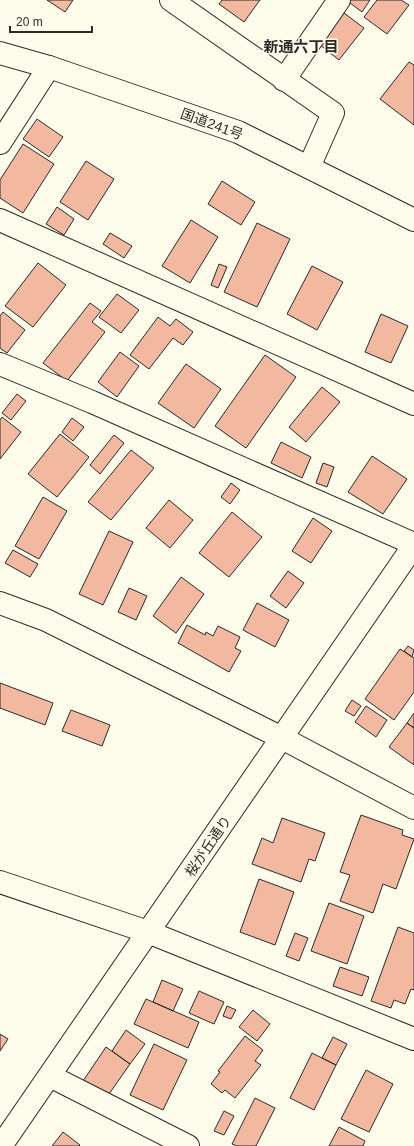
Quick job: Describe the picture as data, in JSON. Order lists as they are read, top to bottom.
{
  "streets": {
    "main road": ["国道241号", "桜が丘通り"]
  },
  "districts": ["新通六丁目"],
  "scale_bar": "20 m"
}
